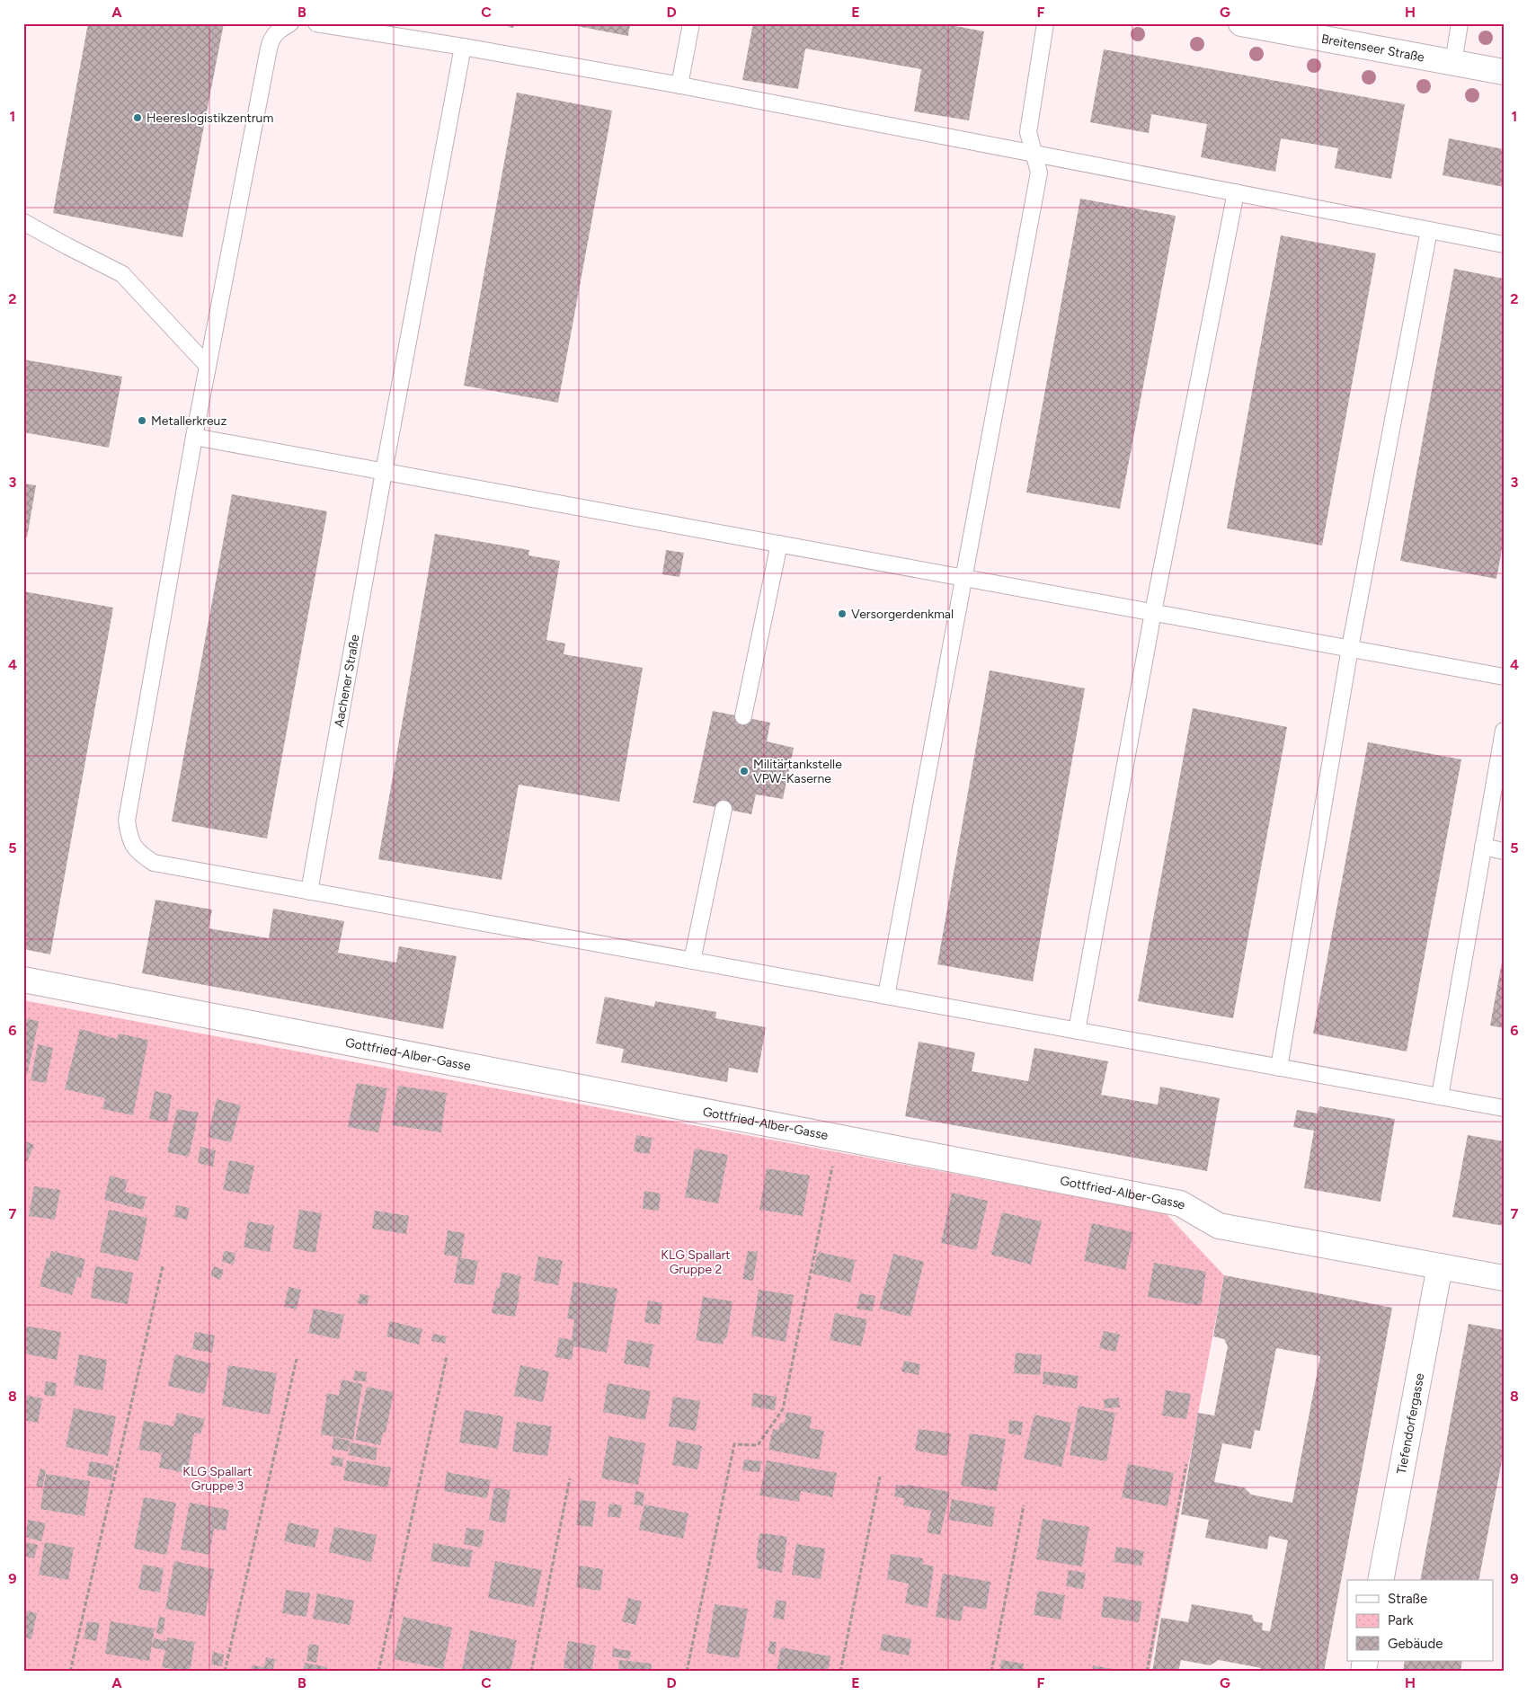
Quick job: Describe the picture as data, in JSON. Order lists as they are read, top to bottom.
{
  "streets": {
    "street": ["Breitenseer Straße", "Gottfried-Alber-Gasse", "Tiefendorfergasse"],
    "lane": ["Aachener Straße"]
  },
  "crossings": [
    ["Gottfried-Alber-Gasse", "Tiefendorfergasse"]
  ],
  "parks": ["KLG Spallart Gruppe 2", "KLG Spallart Gruppe 3"],
  "places": [
    "Heereslogistikzentrum",
    "Metallerkreuz",
    "Versorgerdenkmal",
    "Militärtankstelle VPW-Kaserne"
  ],
  "legend": ["Straße", "Park", "Gebäude"],
  "grid": {
    "columns": [
      "A",
      "B",
      "C",
      "D",
      "E",
      "F",
      "G",
      "H"
    ],
    "rows": [
      "1",
      "2",
      "3",
      "4",
      "5",
      "6",
      "7",
      "8",
      "9"
    ]
  }
}
